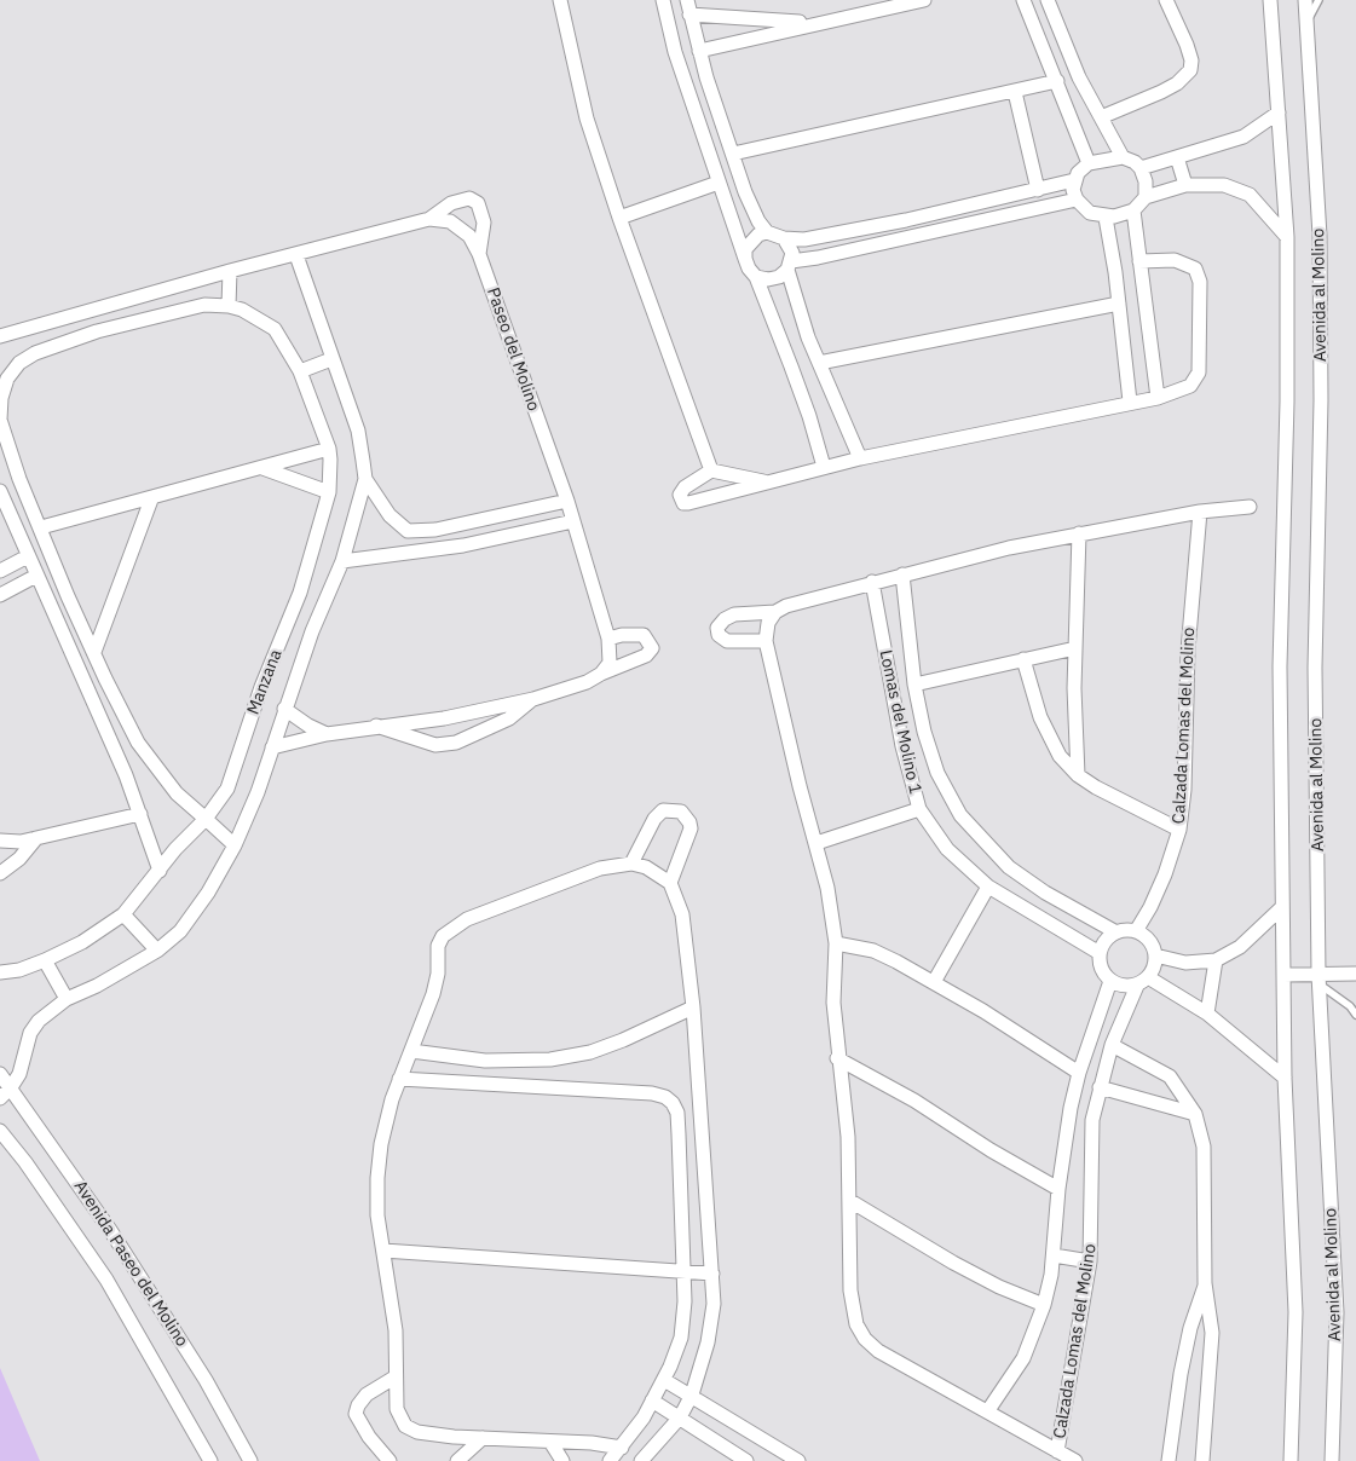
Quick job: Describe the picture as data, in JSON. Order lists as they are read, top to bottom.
{
  "streets": {
    "street": [
      "Avenida al Molino",
      "Paseo del Molino",
      "Manzana",
      "Lomas del Molino 1",
      "Calzada Lomas del Molino",
      "Avenida Paseo del Molino"
    ]
  },
  "crossings": [
    ["Lomas del Molino 1", "Calzada Lomas del Molino"]
  ]
}
